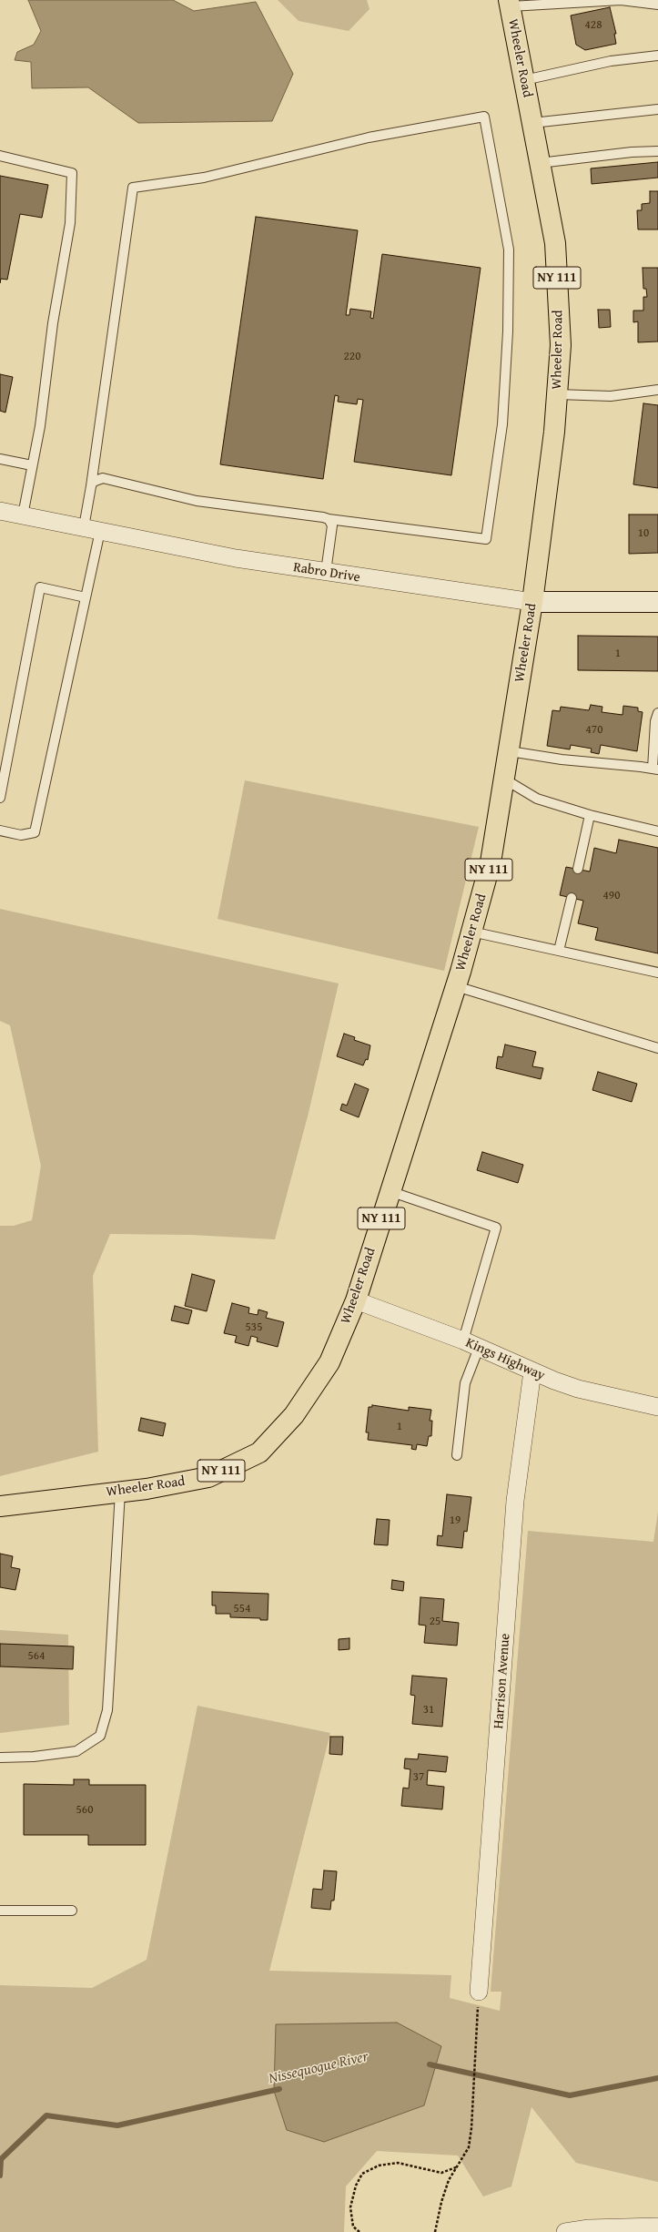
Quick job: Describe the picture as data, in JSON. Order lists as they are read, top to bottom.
{
  "streets": {
    "main road": ["Wheeler Road", "NY 111", "Rabro Drive"],
    "street": ["Kings Highway", "Harrison Avenue"]
  },
  "crossings": [
    ["Wheeler Road", "Rabro Drive"],
    ["Wheeler Road", "Kings Highway"],
    ["Kings Highway", "Harrison Avenue"]
  ],
  "water": ["Nissequogue River"],
  "house_numbers": [
    "428",
    "220",
    "10",
    "1",
    "470",
    "490",
    "535",
    "1",
    "19",
    "554",
    "25",
    "564",
    "31",
    "37",
    "560"
  ]
}
